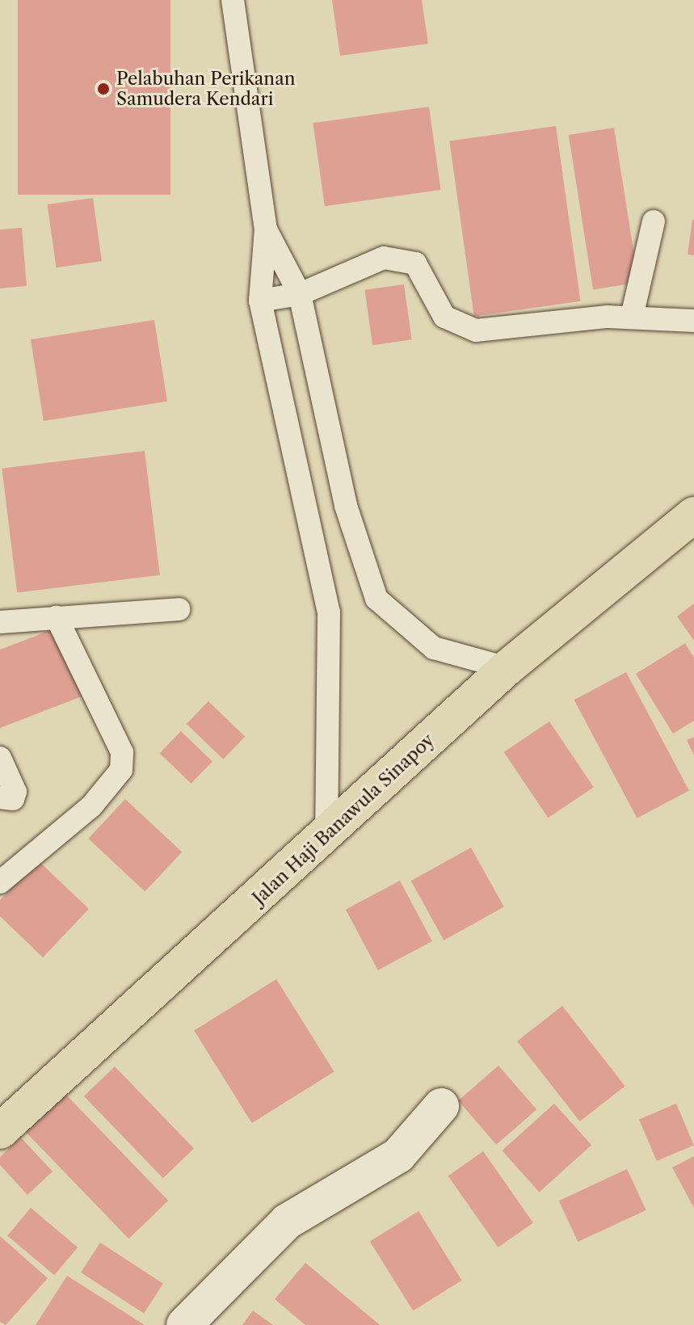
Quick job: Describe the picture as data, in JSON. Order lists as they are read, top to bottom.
{
  "streets": {
    "highway": ["Jalan Haji Banawula Sinapoy"]
  },
  "places": ["Pelabuhan Perikanan Samudera Kendari"]
}
